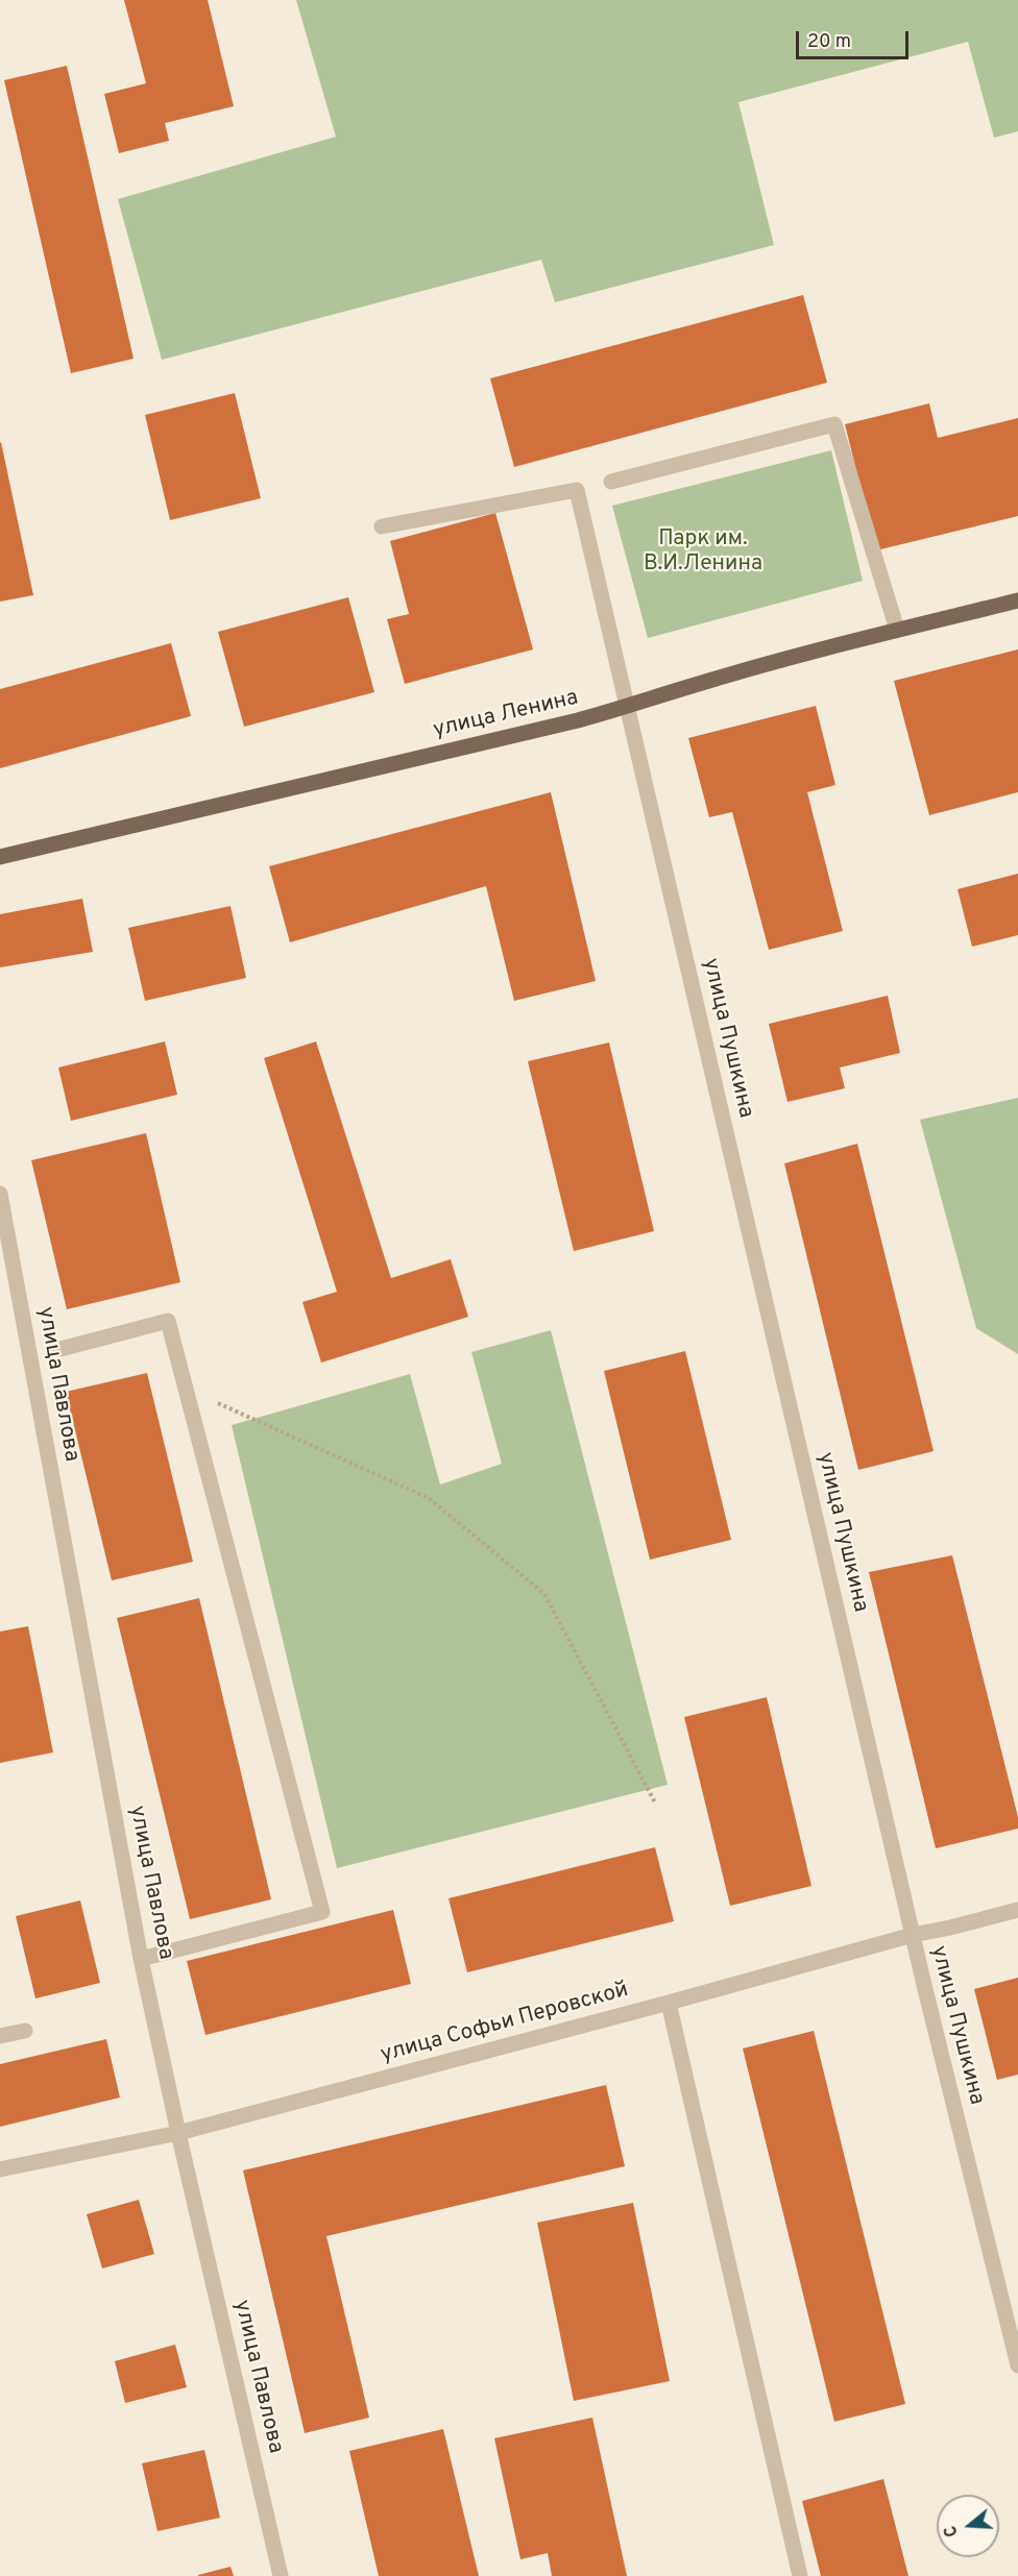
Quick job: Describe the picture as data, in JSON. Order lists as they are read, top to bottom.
{
  "streets": {
    "main road": ["улица Ленина"],
    "street": ["улица Пушкина", "улица Павлова", "улица Софьи Перовской"]
  },
  "crossings": [
    ["улица Ленина", "улица Пушкина"],
    ["улица Пушкина", "улица Софьи Перовской"],
    ["улица Павлова", "улица Софьи Перовской"]
  ],
  "parks": ["Парк им. В.И.Ленина"],
  "scale_bar": "20 m",
  "north": "left"
}
